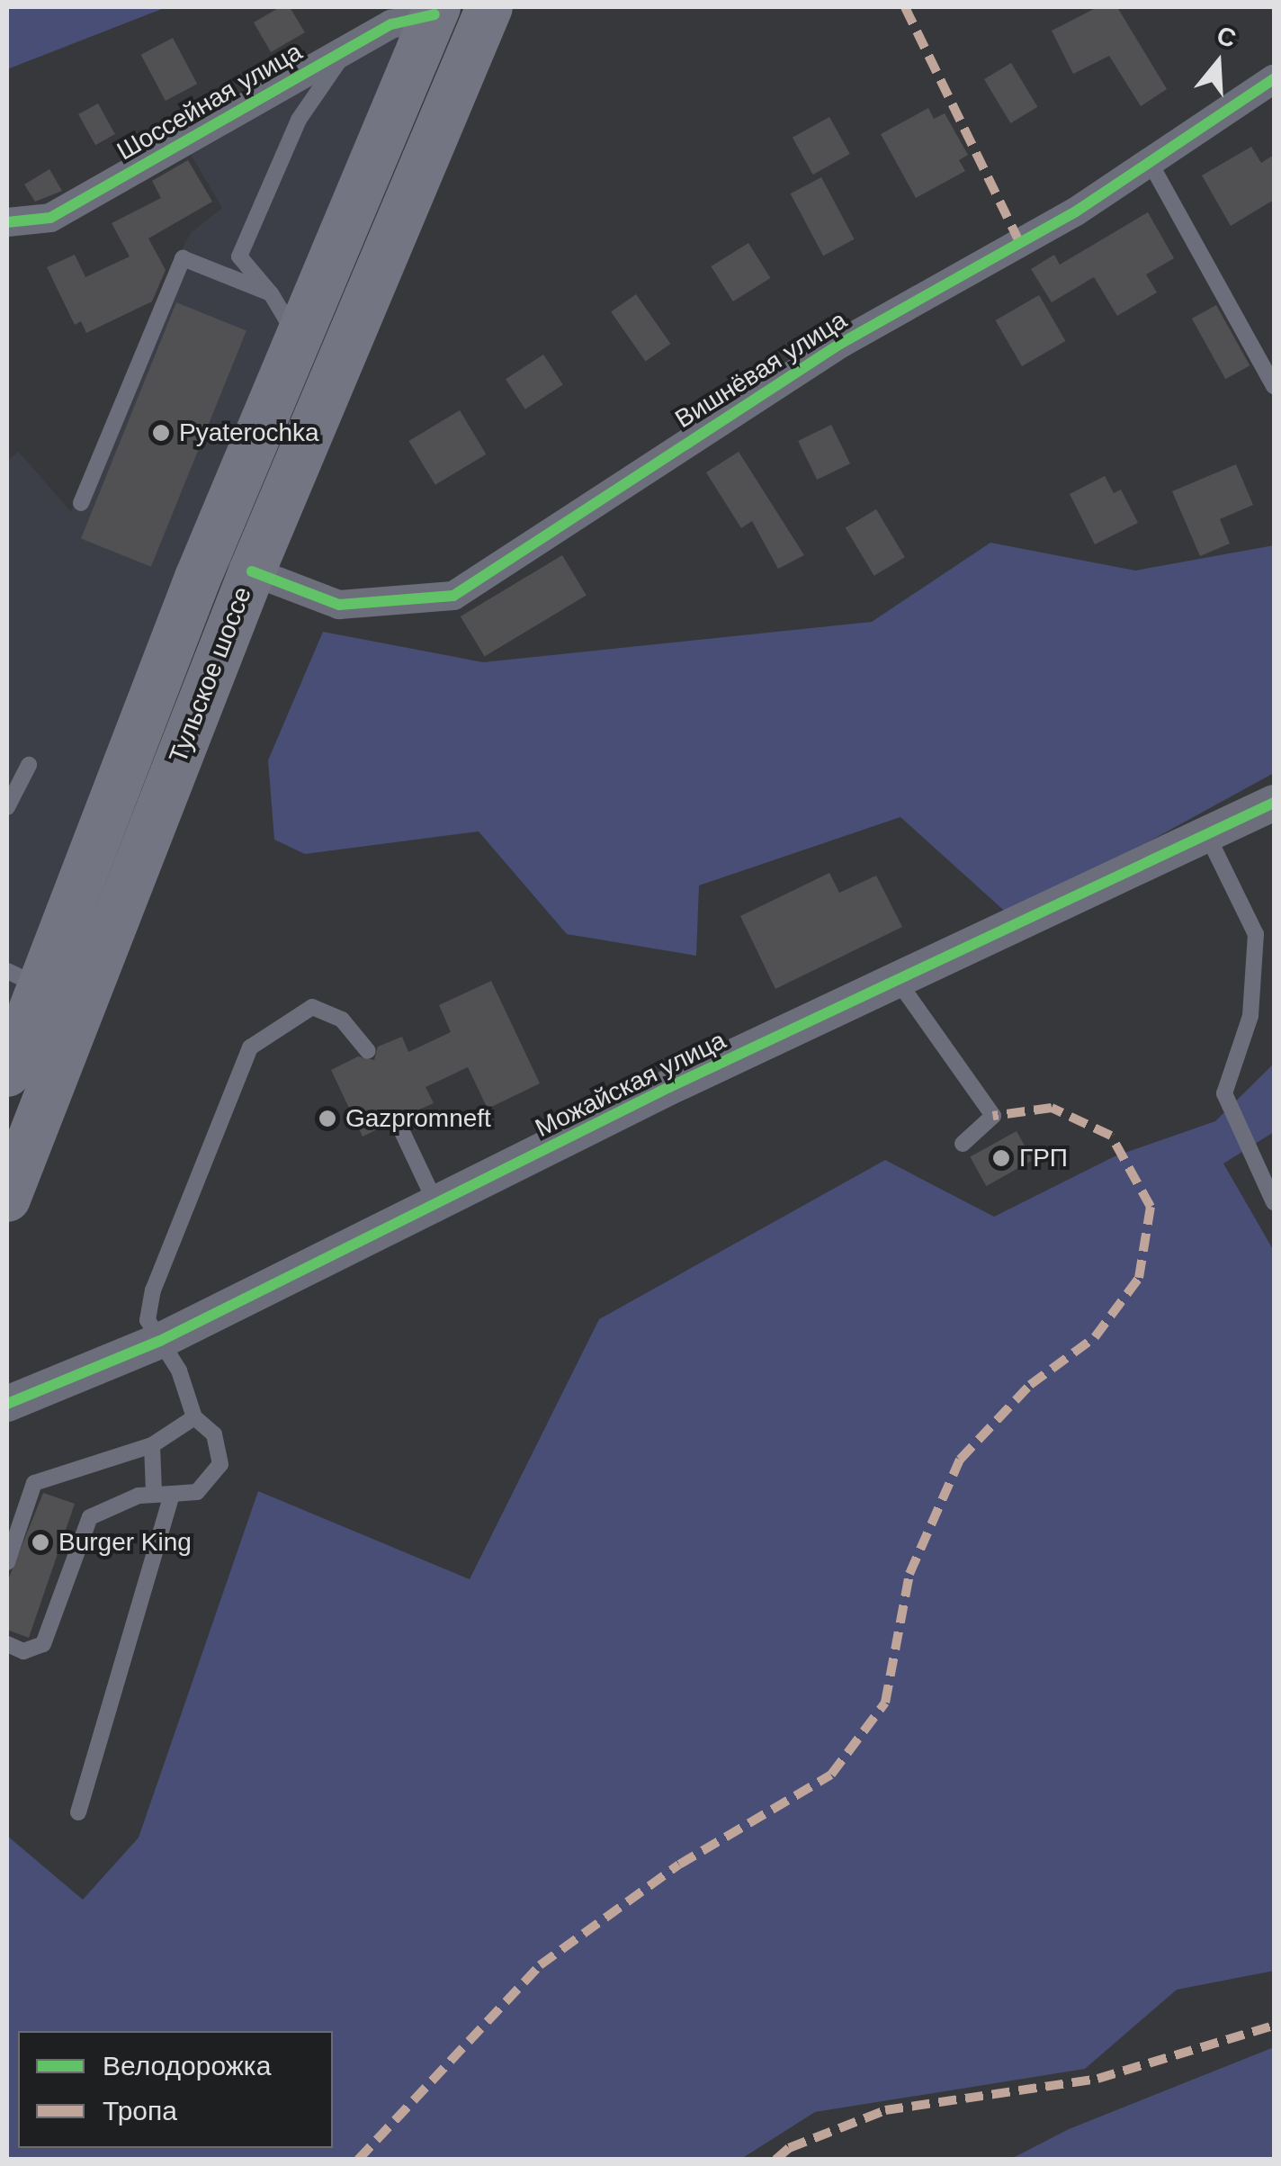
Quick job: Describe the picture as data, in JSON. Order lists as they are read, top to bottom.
{
  "streets": {
    "main road": ["Тульское шоссе"],
    "street": ["Шоссейная улица", "Вишнёвая улица", "Можайская улица"]
  },
  "crossings": [
    ["Шоссейная улица", "Тульское шоссе"],
    ["Вишнёвая улица", "Тульское шоссе"]
  ],
  "places": [
    "Pyaterochka",
    "Gazpromneft",
    "ГРП",
    "Burger King"
  ],
  "legend": ["Велодорожка", "Тропа"],
  "north": "top"
}
